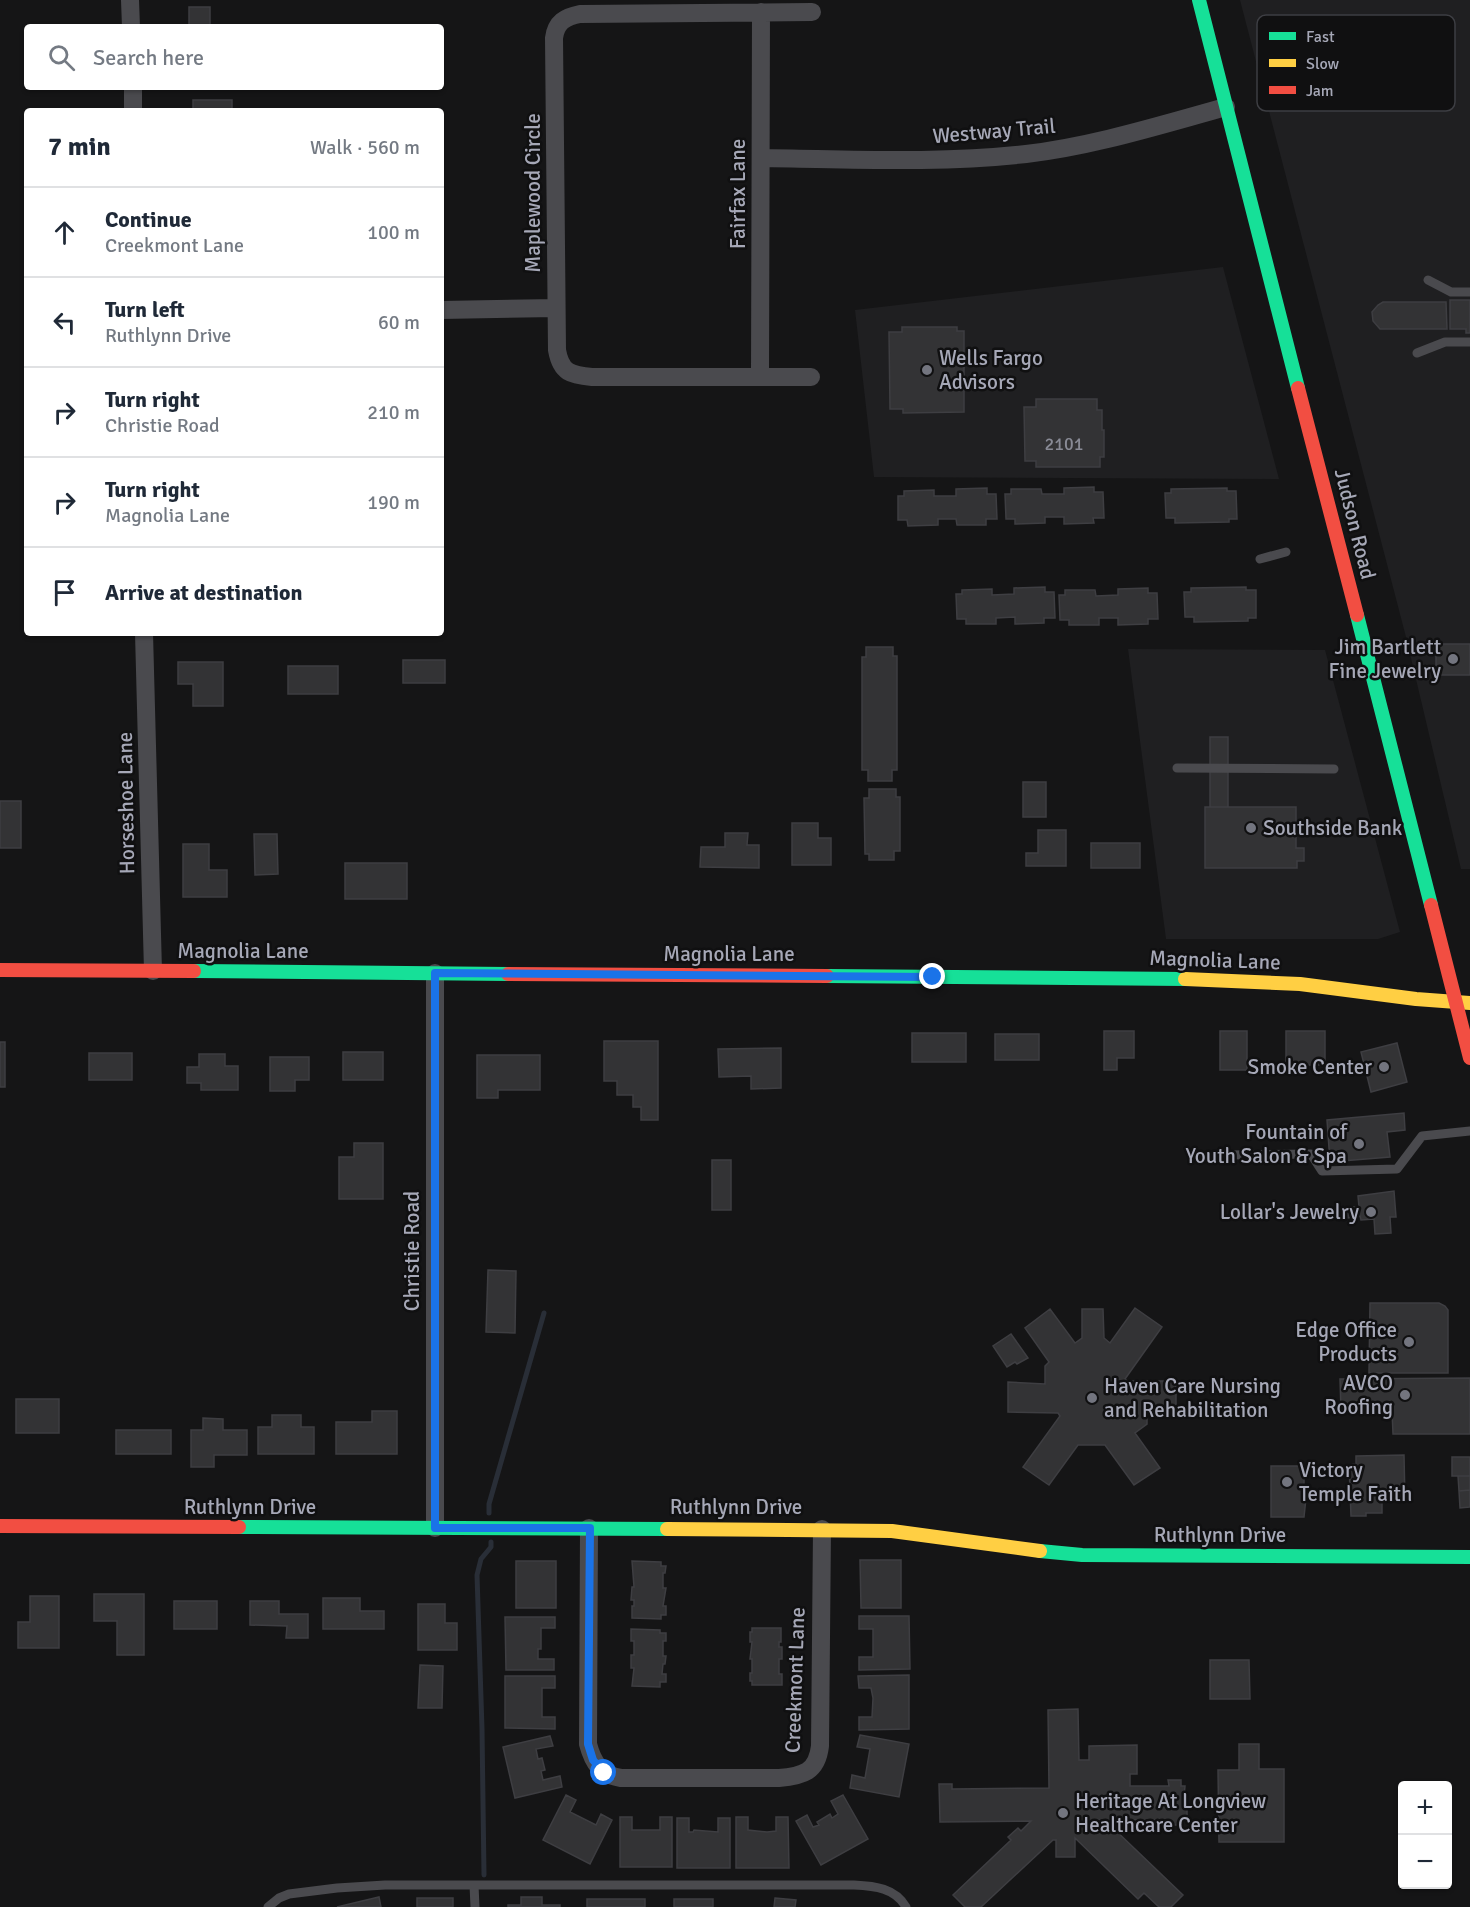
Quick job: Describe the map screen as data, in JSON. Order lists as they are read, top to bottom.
{
  "streets": {
    "main road": ["Judson Road", "Magnolia Lane", "Ruthlynn Drive"],
    "street": [
      "Westway Trail",
      "Maplewood Circle",
      "Fairfax Lane",
      "Horseshoe Lane",
      "Christie Road",
      "Creekmont Lane"
    ]
  },
  "crossings": [
    ["Westway Trail", "Fairfax Lane"],
    ["Westway Trail", "Judson Road"],
    ["Maplewood Circle", "Fairfax Lane"],
    ["Judson Road", "Magnolia Lane"],
    ["Horseshoe Lane", "Magnolia Lane"],
    ["Magnolia Lane", "Christie Road"],
    ["Christie Road", "Ruthlynn Drive"],
    ["Ruthlynn Drive", "Creekmont Lane"]
  ],
  "places": [
    "Wells Fargo Advisors",
    "Jim Bartlett Fine Jewelry",
    "Southside Bank",
    "Smoke Center",
    "Fountain of Youth Salon & Spa",
    "Lollar's Jewelry",
    "Edge Office Products",
    "AVCO Roofing",
    "Haven Care Nursing and Rehabilitation",
    "Victory Temple Faith",
    "Heritage At Longview Healthcare Center"
  ],
  "house_numbers": ["2101"],
  "legend": ["Fast", "Slow", "Jam"],
  "page": {
    "search": "Search here",
    "heading": ["7 min", "Walk · 560 m"],
    "list": [
      ["Continue", "Creekmont Lane", "100 m"],
      ["Turn left", "Ruthlynn Drive", "60 m"],
      ["Turn right", "Christie Road", "210 m"],
      ["Turn right", "Magnolia Lane", "190 m"],
      "Arrive at destination"
    ],
    "map_buttons": ["+", "−"]
  }
}
